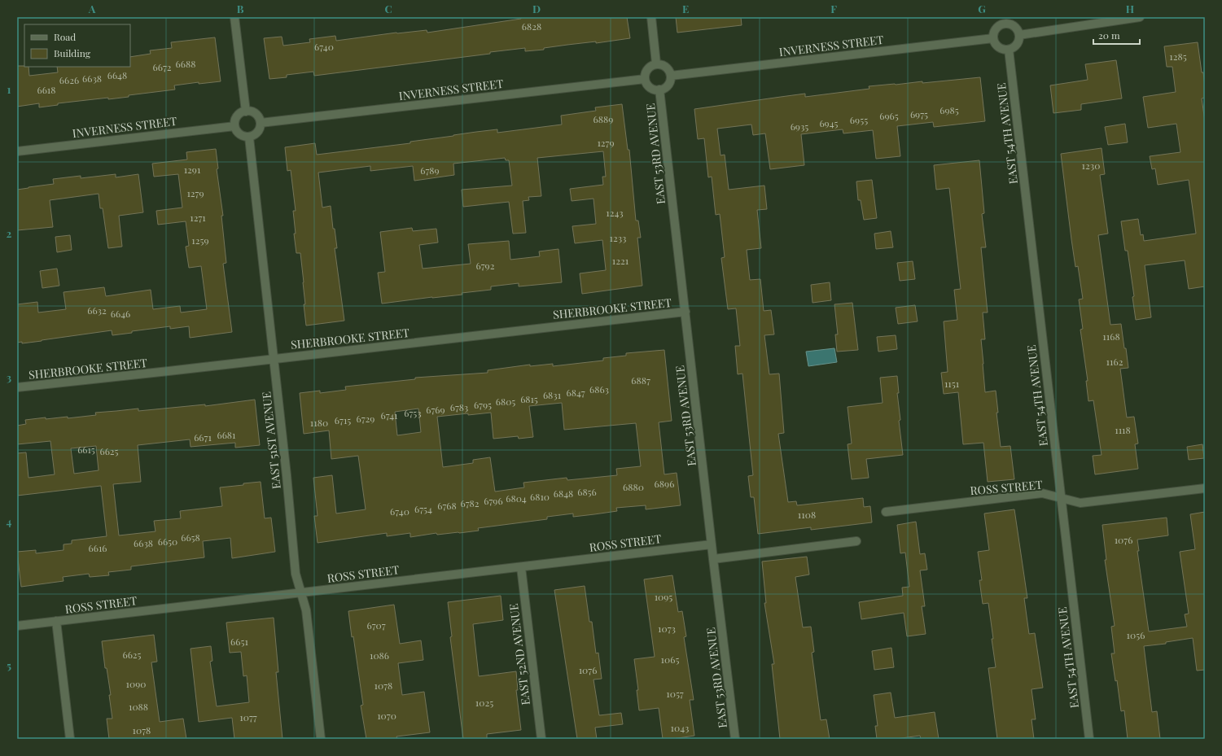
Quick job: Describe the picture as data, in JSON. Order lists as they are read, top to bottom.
{
  "streets": {
    "street": [
      "INVERNESS STREET",
      "EAST 54TH AVENUE",
      "EAST 53RD AVENUE",
      "SHERBROOKE STREET",
      "EAST 51ST AVENUE",
      "ROSS STREET",
      "EAST 52ND AVENUE"
    ]
  },
  "crossings": [
    ["INVERNESS STREET", "EAST 54TH AVENUE"],
    ["INVERNESS STREET", "EAST 53RD AVENUE"],
    ["INVERNESS STREET", "EAST 51ST AVENUE"],
    ["EAST 54TH AVENUE", "ROSS STREET"],
    ["EAST 53RD AVENUE", "SHERBROOKE STREET"],
    ["EAST 53RD AVENUE", "ROSS STREET"],
    ["SHERBROOKE STREET", "EAST 51ST AVENUE"],
    ["EAST 51ST AVENUE", "ROSS STREET"],
    ["ROSS STREET", "EAST 52ND AVENUE"]
  ],
  "house_numbers": [
    "6828",
    "6740",
    "1285",
    "6688",
    "6672",
    "6648",
    "6638",
    "6626",
    "6618",
    "6985",
    "6975",
    "6965",
    "6889",
    "6955",
    "6945",
    "6935",
    "1279",
    "1230",
    "1291",
    "6789",
    "1279",
    "1243",
    "1271",
    "1233",
    "1259",
    "1221",
    "6792",
    "6632",
    "6646",
    "1168",
    "1162",
    "6887",
    "1151",
    "6863",
    "6847",
    "6831",
    "6815",
    "6805",
    "6795",
    "6783",
    "6769",
    "6753",
    "6741",
    "6729",
    "6715",
    "1180",
    "1118",
    "6681",
    "6671",
    "6615",
    "6625",
    "6896",
    "6880",
    "6856",
    "6848",
    "6810",
    "6804",
    "6796",
    "6782",
    "6768",
    "6754",
    "6740",
    "1108",
    "6658",
    "1076",
    "6650",
    "6638",
    "6616",
    "1095",
    "6707",
    "1073",
    "1056",
    "6651",
    "6625",
    "1086",
    "1065",
    "1076",
    "1090",
    "1078",
    "1057",
    "1025",
    "1088",
    "1070",
    "1077",
    "1043",
    "1078"
  ],
  "legend": ["Road", "Building"],
  "scale_bar": "20 m",
  "grid": {
    "columns": [
      "A",
      "B",
      "C",
      "D",
      "E",
      "F",
      "G",
      "H"
    ],
    "rows": [
      "1",
      "2",
      "3",
      "4",
      "5"
    ]
  }
}
